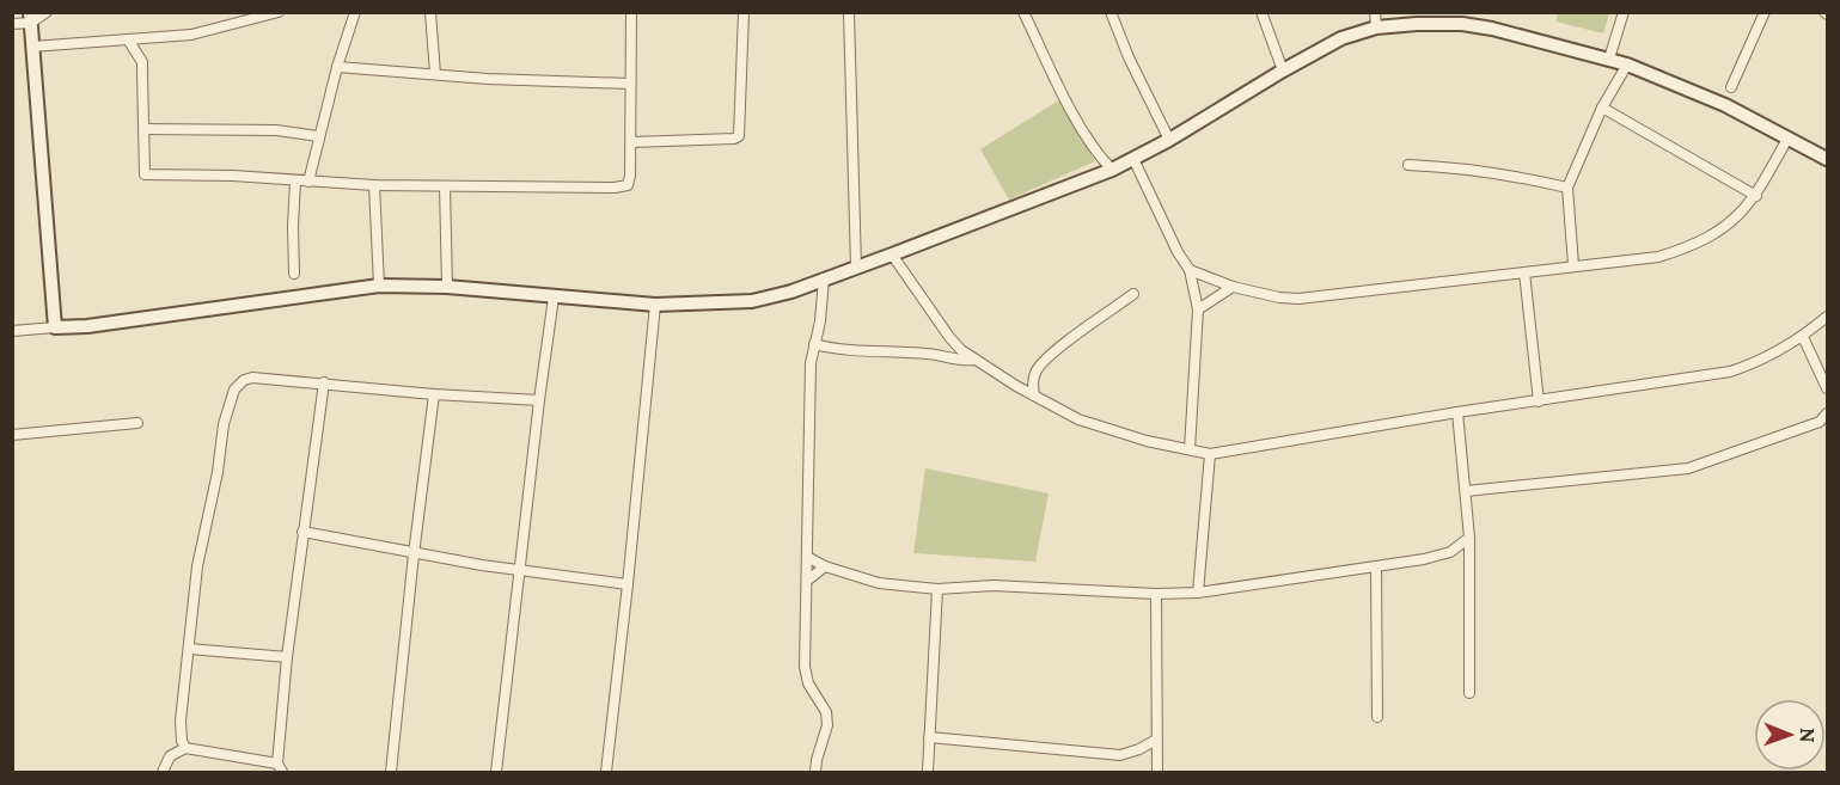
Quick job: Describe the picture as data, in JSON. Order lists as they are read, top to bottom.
{
  "north": "right"
}
